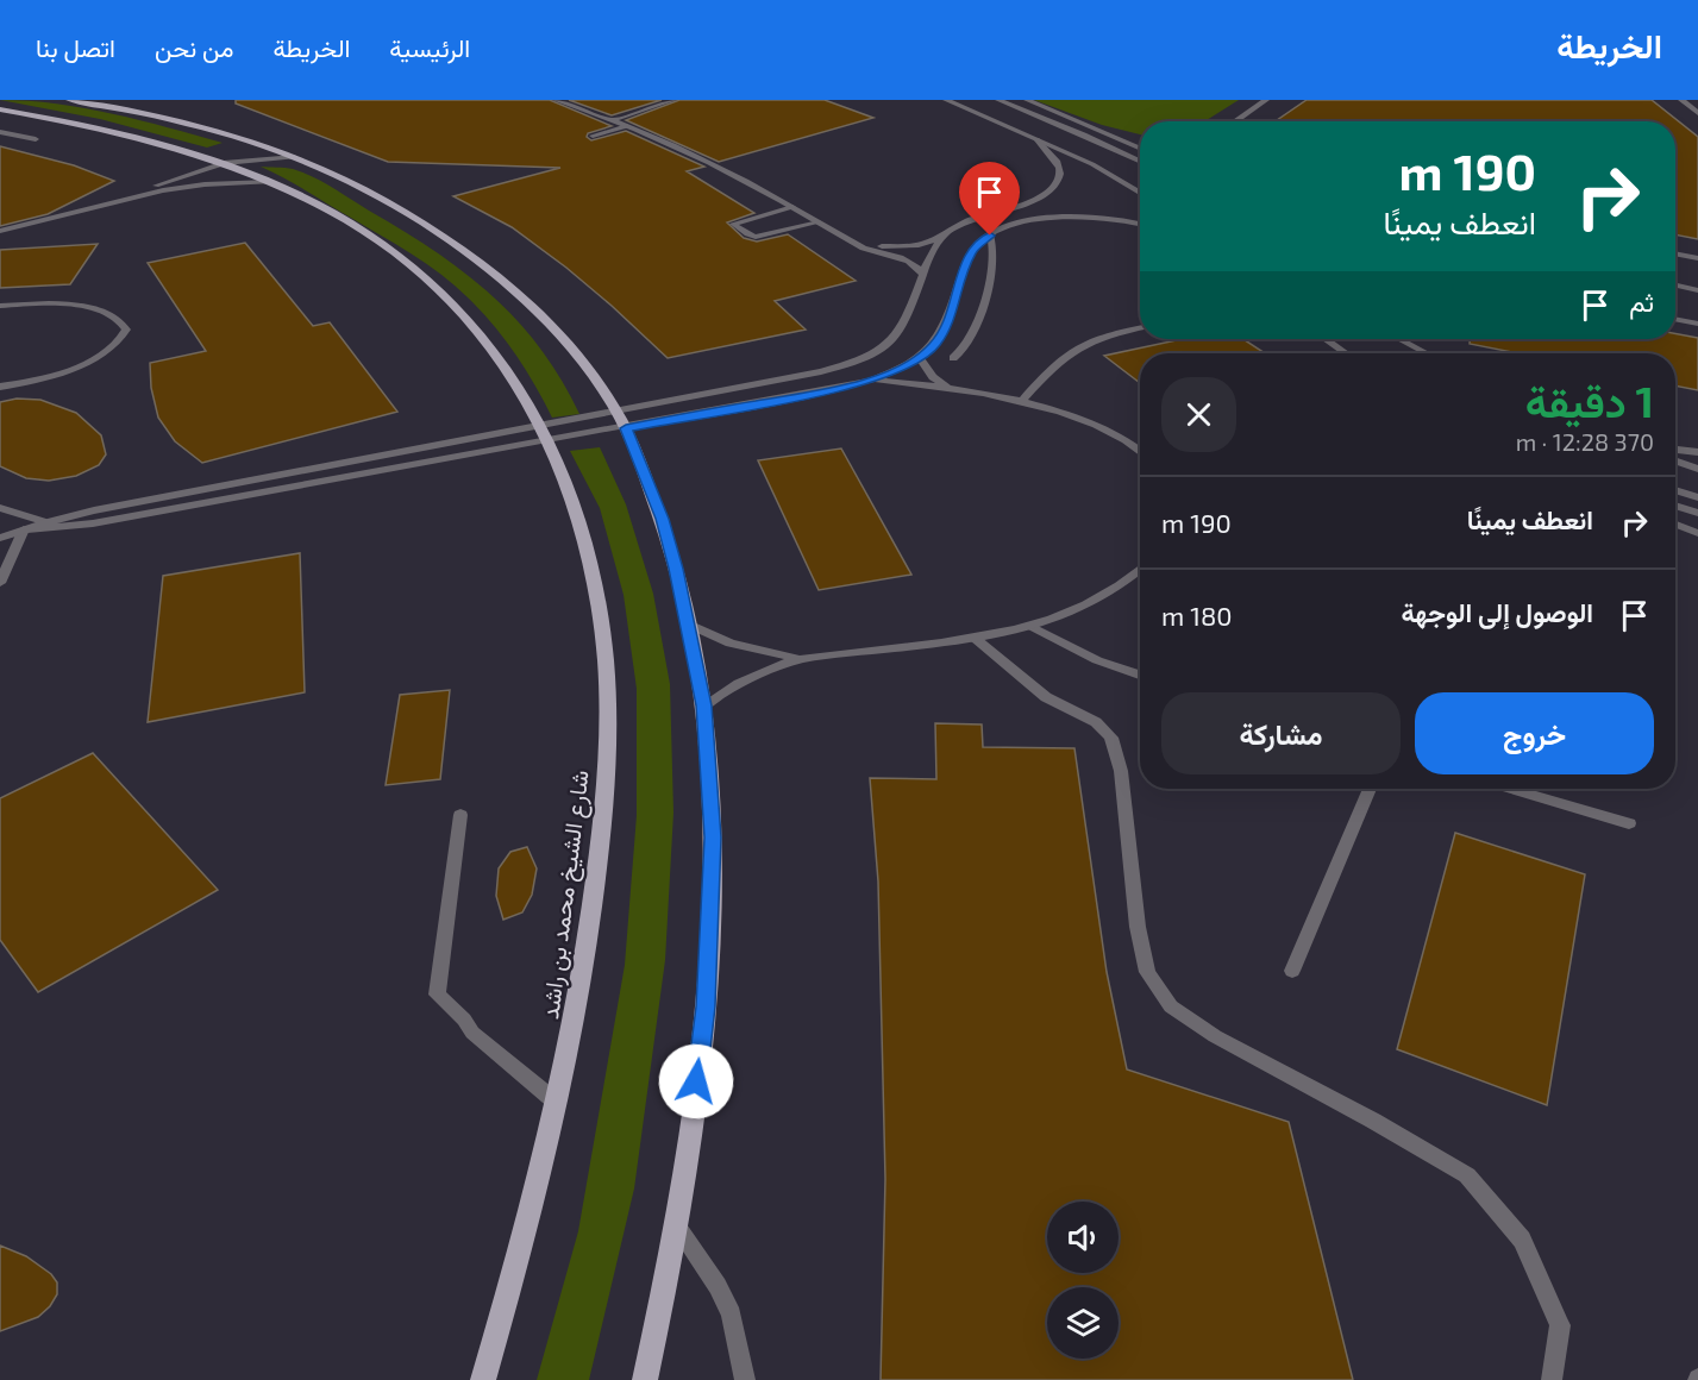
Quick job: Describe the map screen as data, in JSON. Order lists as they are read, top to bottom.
{
  "streets": {
    "main road": ["شارع الشيخ محمد بن راشد"]
  },
  "page": {
    "header": "الخريطة",
    "nav": [
      "الرئيسية",
      "الخريطة",
      "من نحن",
      "اتصل بنا"
    ],
    "turn": ["190 m", "انعطف يمينًا"],
    "then": "ثم",
    "heading": ["1 دقيقة", "370 m · 12:28"],
    "list": [
      {
        "name": "انعطف يمينًا",
        "value": "190 m"
      },
      {
        "name": "الوصول إلى الوجهة",
        "value": "180 m"
      }
    ],
    "buttons": ["خروج", "مشاركة"]
  }
}
